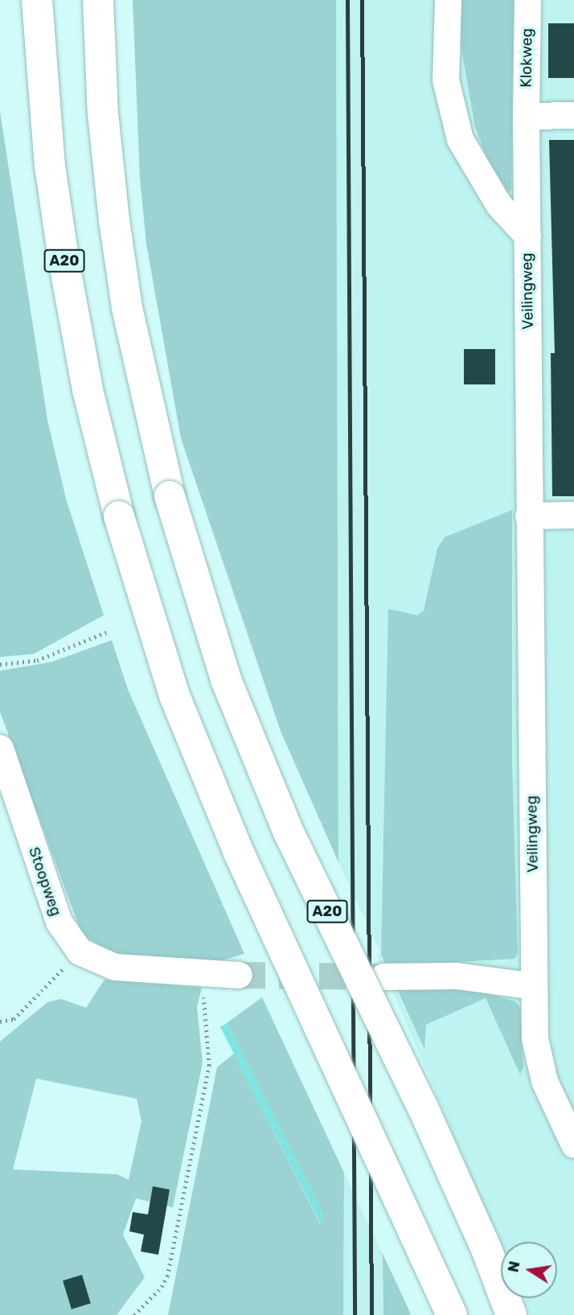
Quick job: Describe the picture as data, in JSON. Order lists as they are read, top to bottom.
{
  "streets": {
    "highway": ["A20"],
    "street": ["Klokweg", "Veilingweg", "Stoopweg"]
  },
  "crossings": [
    ["Klokweg", "Veilingweg"]
  ],
  "north": "left"
}
